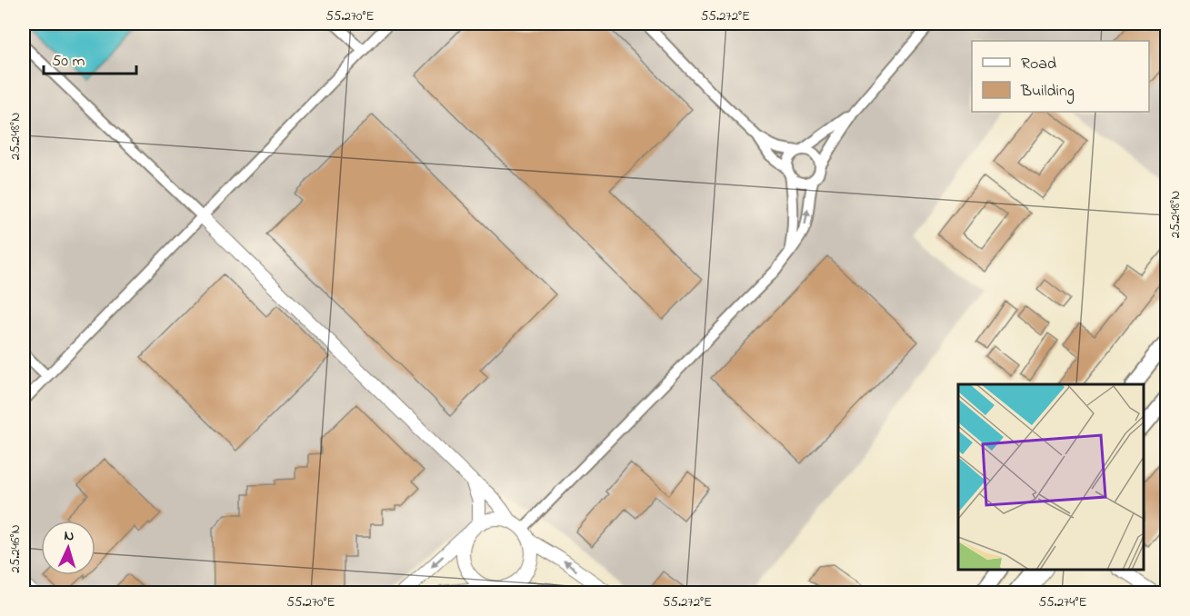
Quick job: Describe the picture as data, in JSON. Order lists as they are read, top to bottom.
{
  "legend": ["Road", "Building"],
  "scale_bar": "50 m",
  "north": "top",
  "coordinates": [
    "55.270°E",
    "55.272°E",
    "25.248°N",
    "25.246°N",
    "55.274°E"
  ]
}
